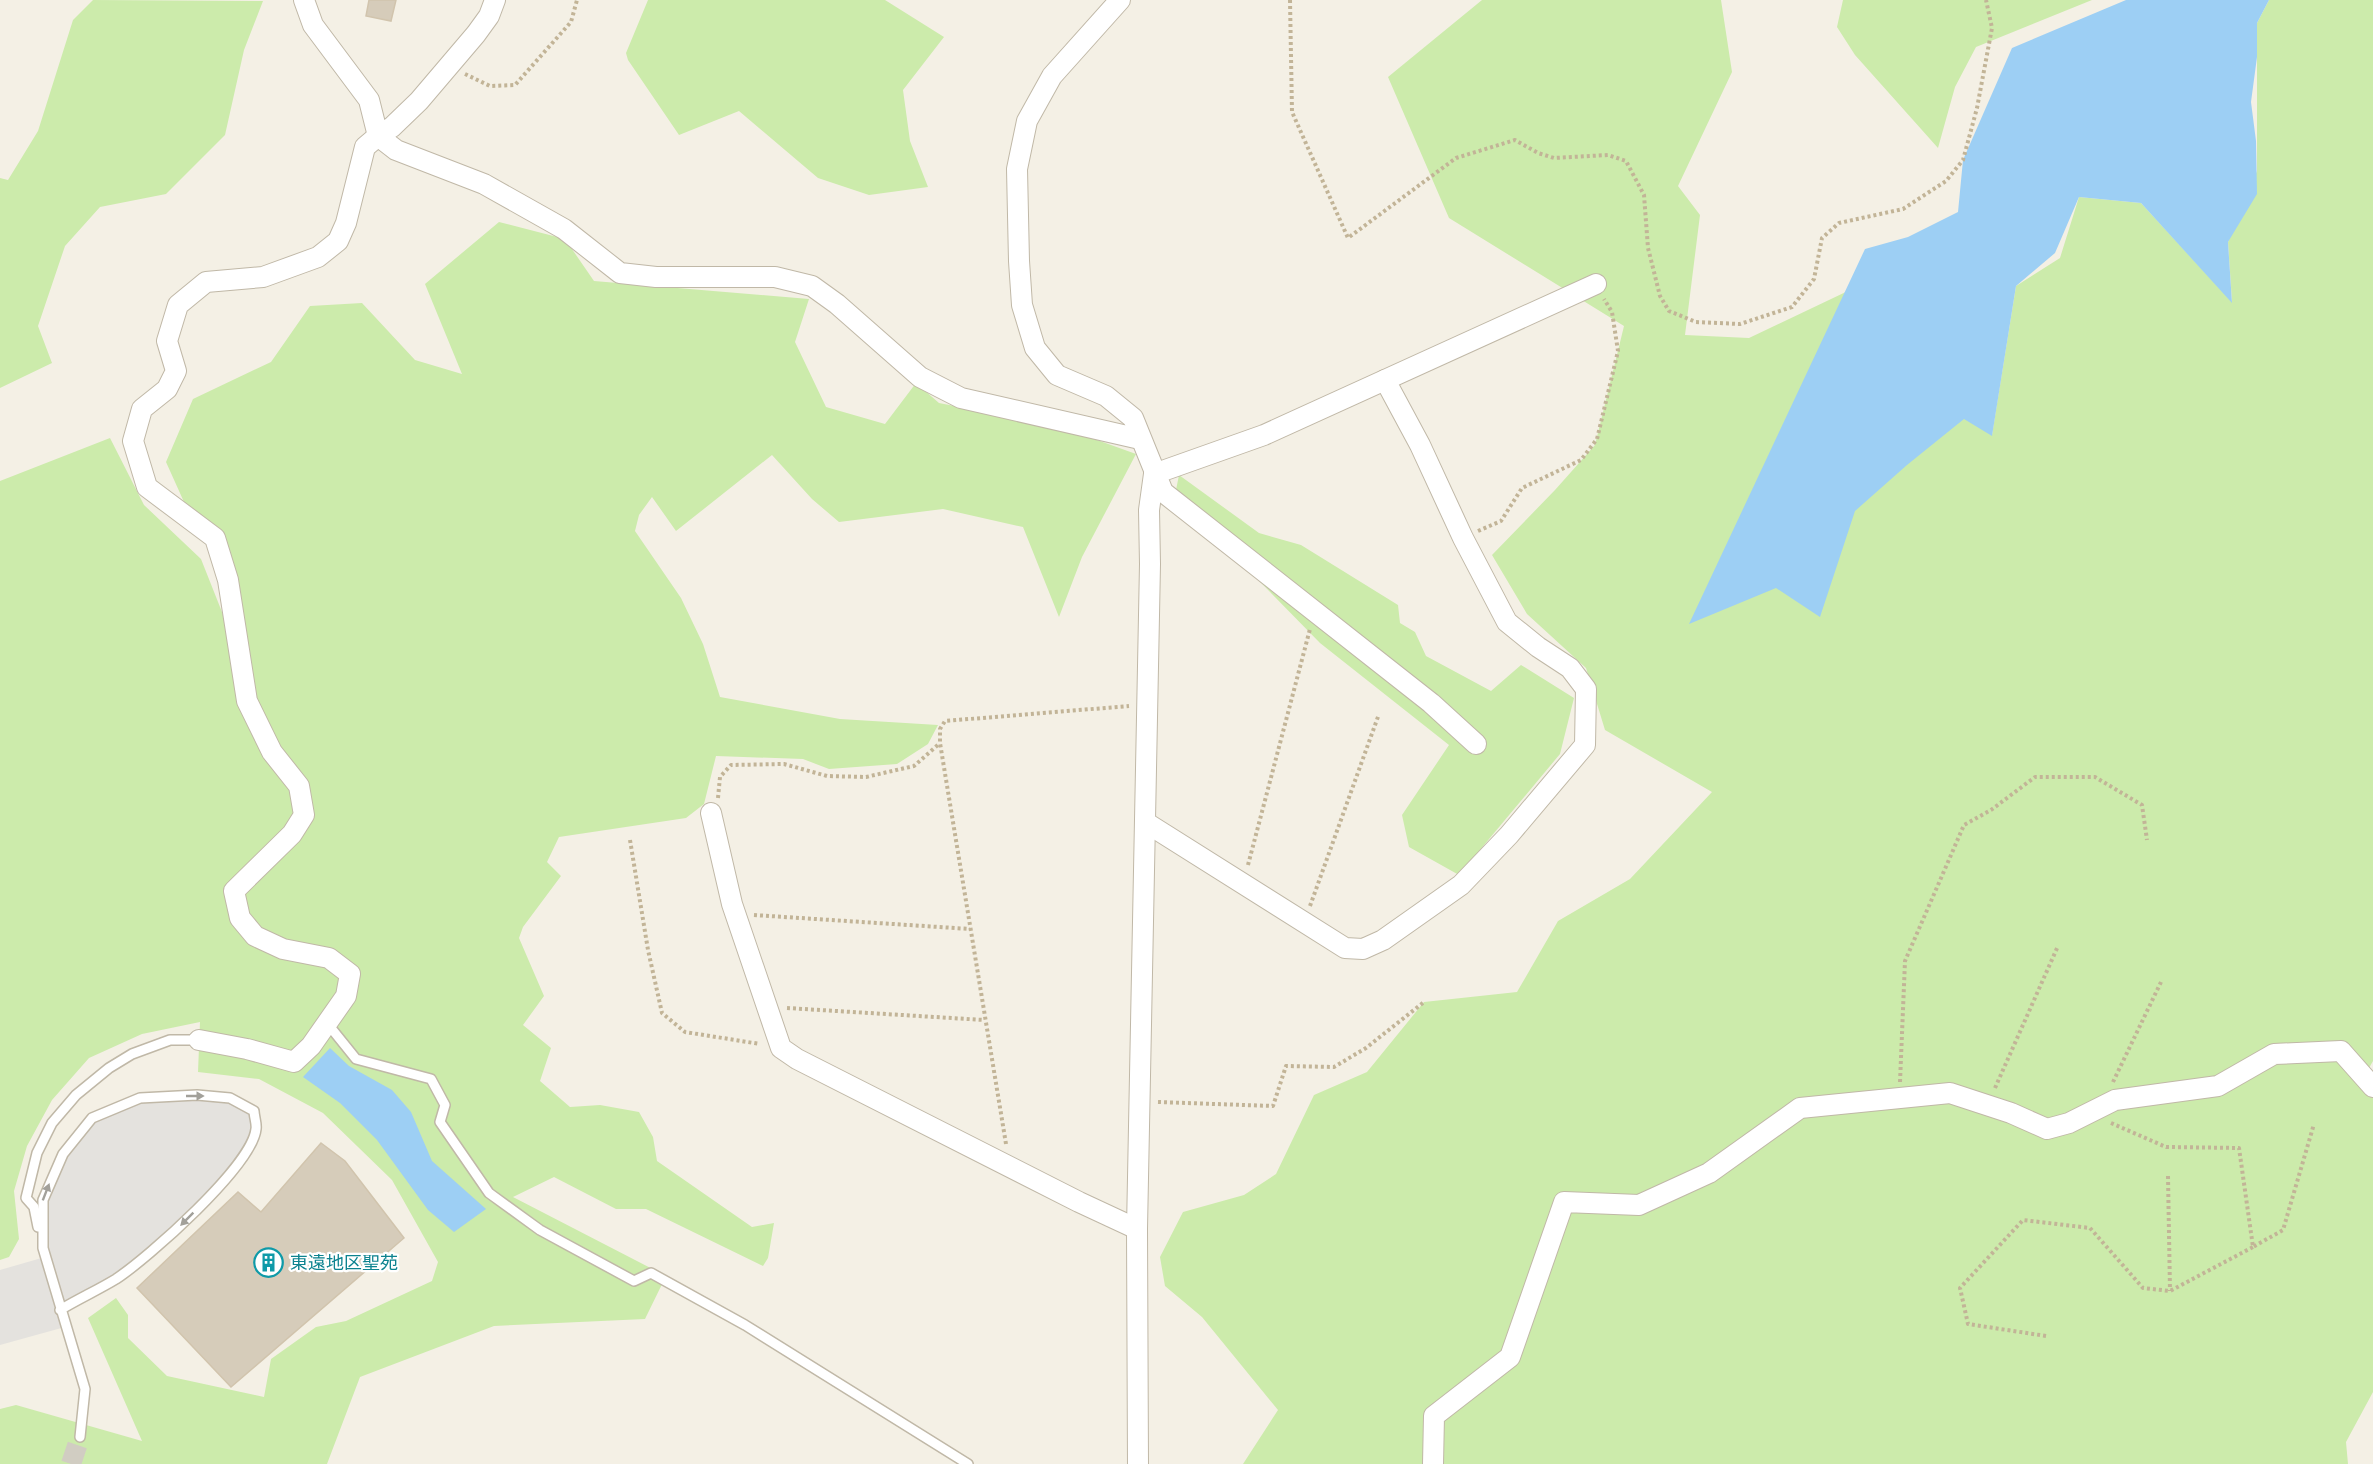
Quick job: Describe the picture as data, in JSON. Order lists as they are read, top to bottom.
{
  "places": {
    "building": ["東遠地区聖苑"]
  }
}
